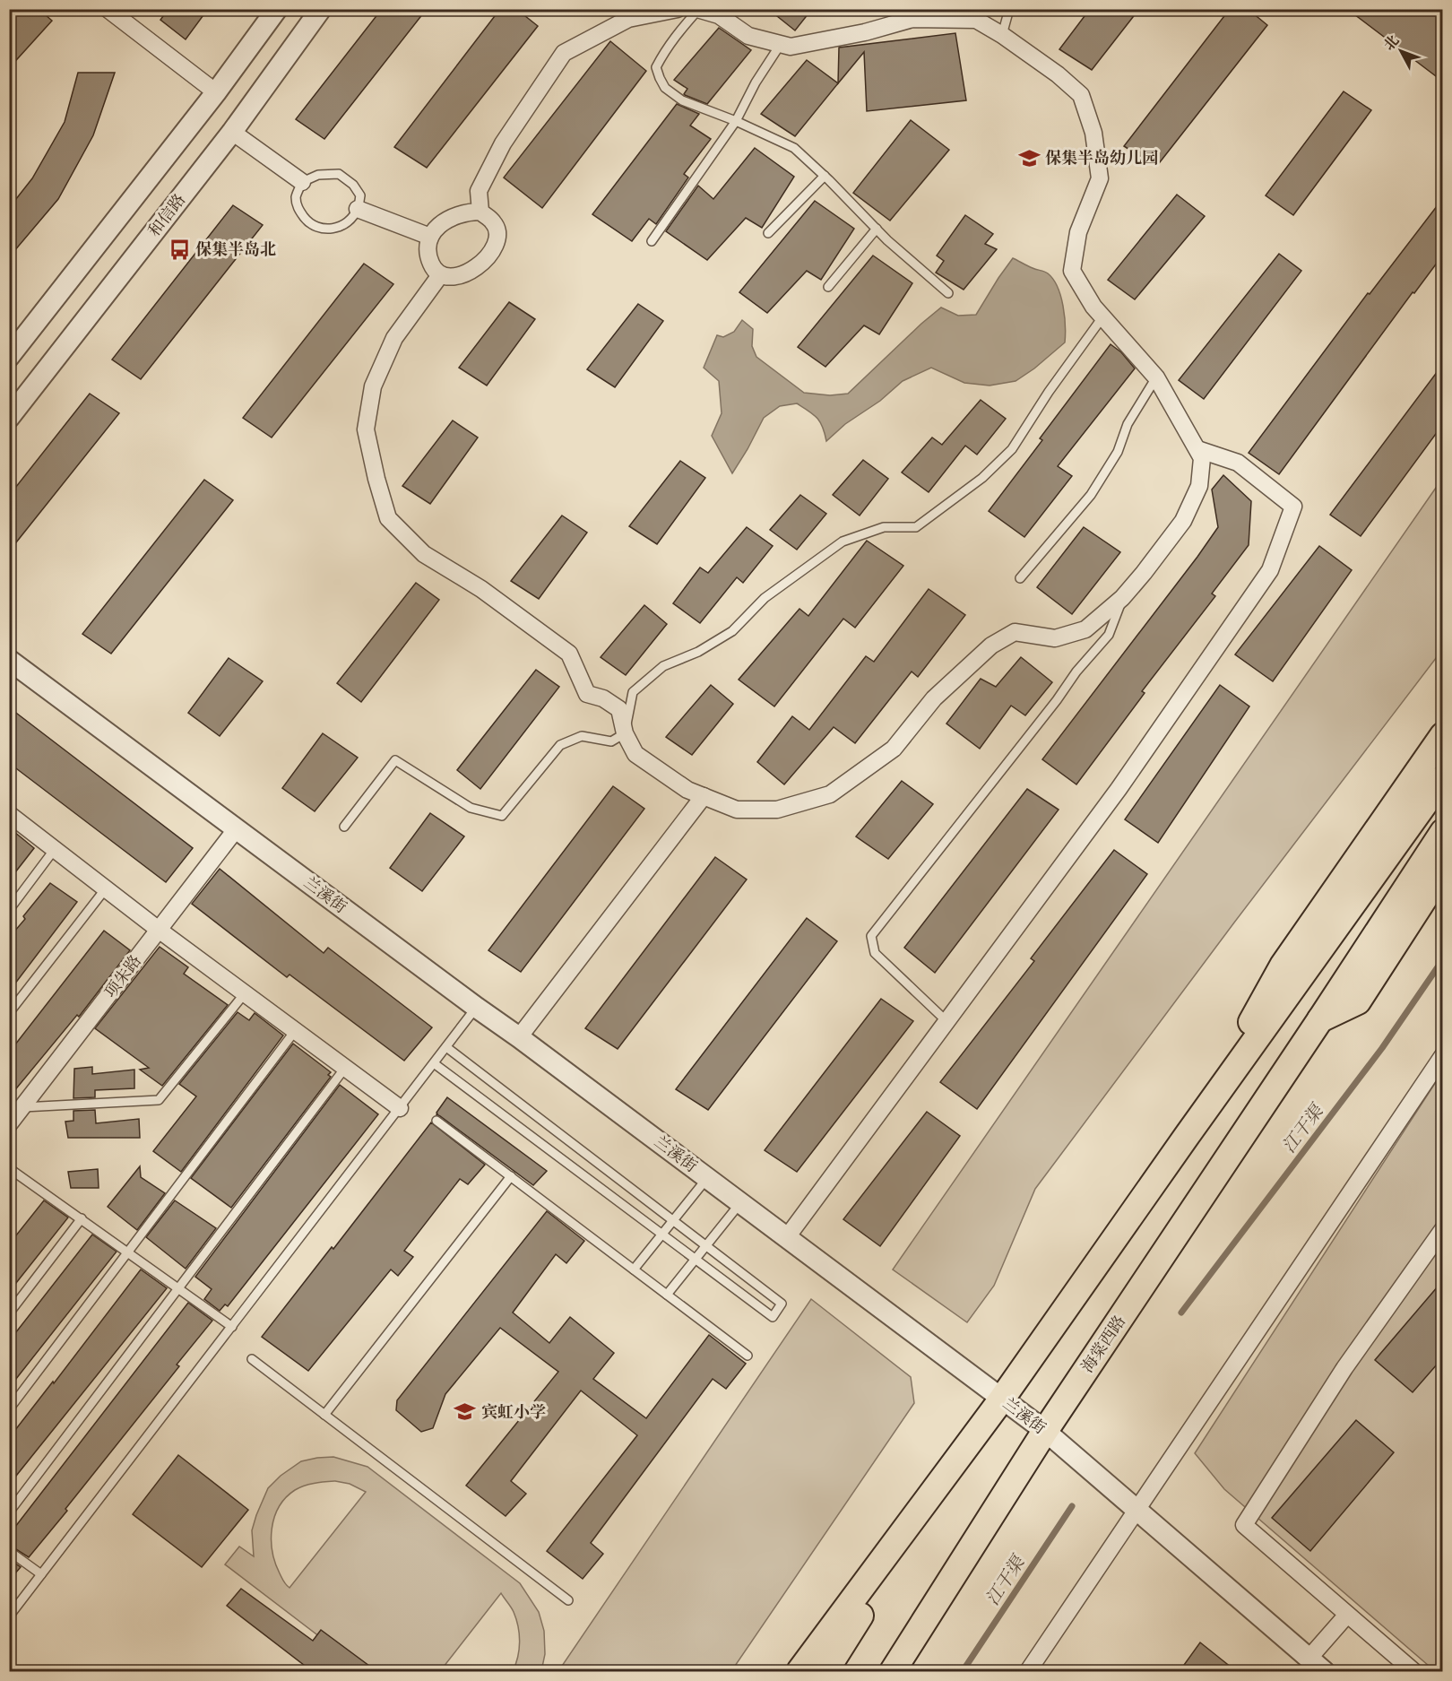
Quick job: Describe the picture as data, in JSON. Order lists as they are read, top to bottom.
{
  "streets": {
    "main road": ["海棠西路"],
    "street": ["和信路", "兰溪街", "项朱路"]
  },
  "crossings": [
    ["兰溪街", "项朱路"],
    ["兰溪街", "海棠西路"]
  ],
  "water": ["江干渠"],
  "places": {
    "school or university": ["保集半岛幼儿园", "宾虹小学"],
    "bus stop": ["保集半岛北"]
  },
  "north": "top left"
}
